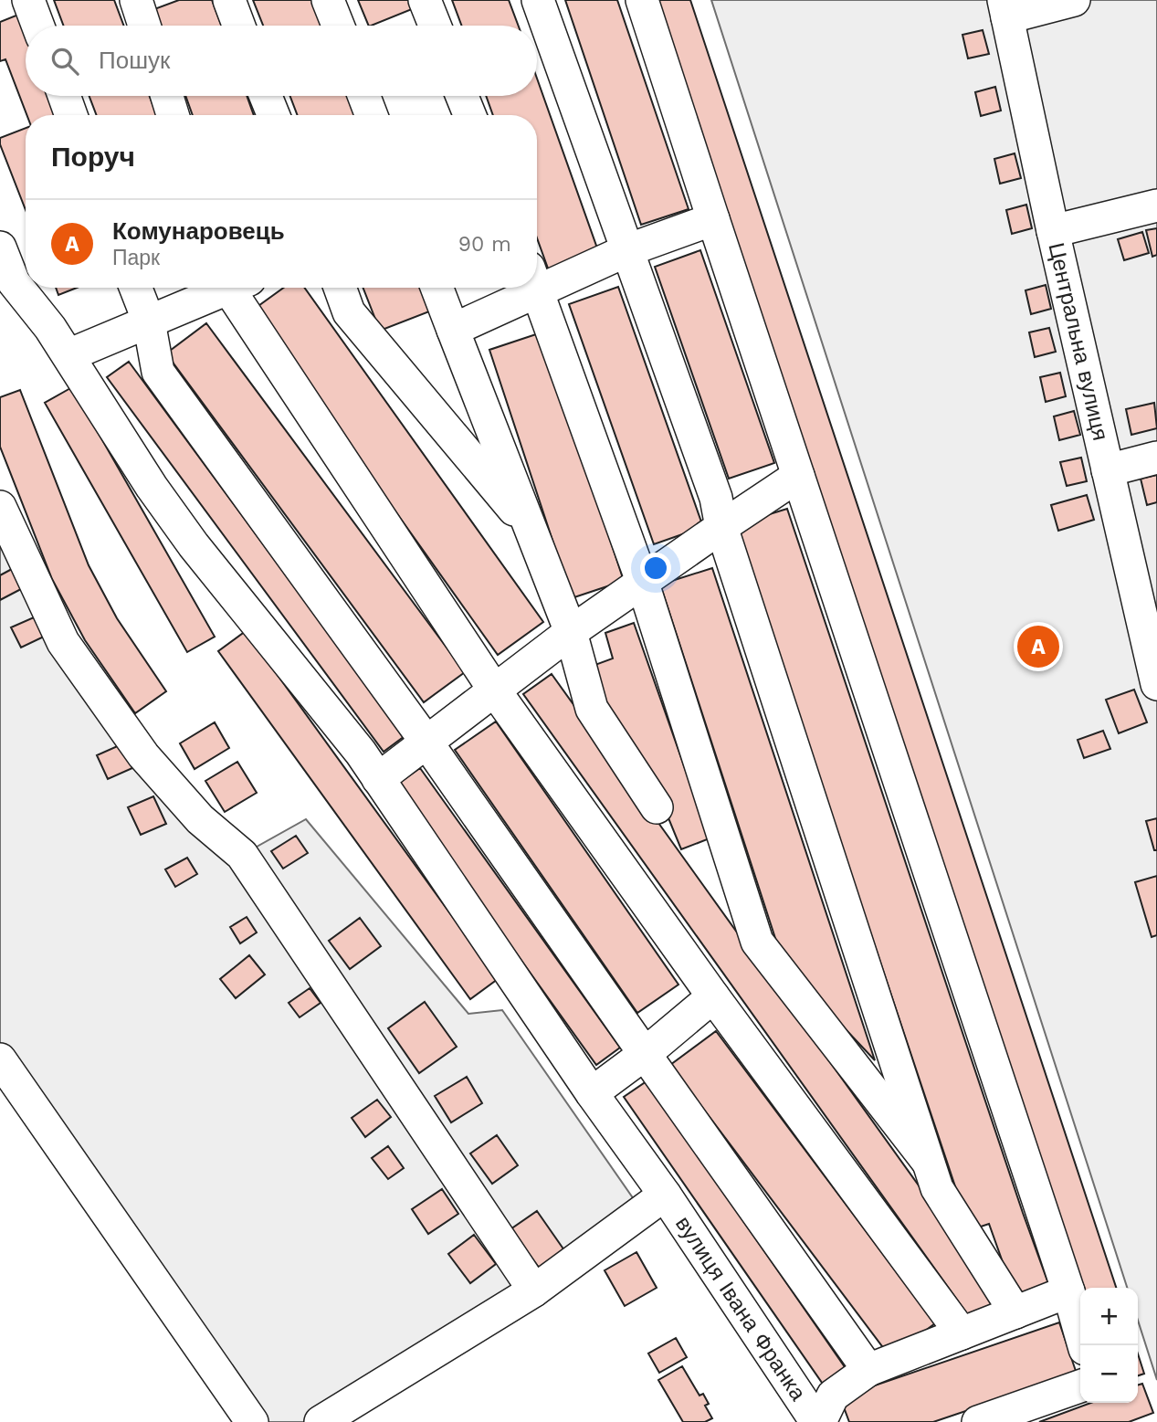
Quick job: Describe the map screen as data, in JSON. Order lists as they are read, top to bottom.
{
  "streets": {
    "street": ["Центральна вулиця", "вулиця Івана Франка"]
  },
  "page": {
    "search": "Пошук",
    "heading": "Поруч",
    "list": [
      {
        "mark": "A",
        "name": "Комунаровець",
        "note": "Парк",
        "value": "90 m"
      }
    ],
    "pins": "A",
    "map_buttons": ["+", "−"]
  }
}
